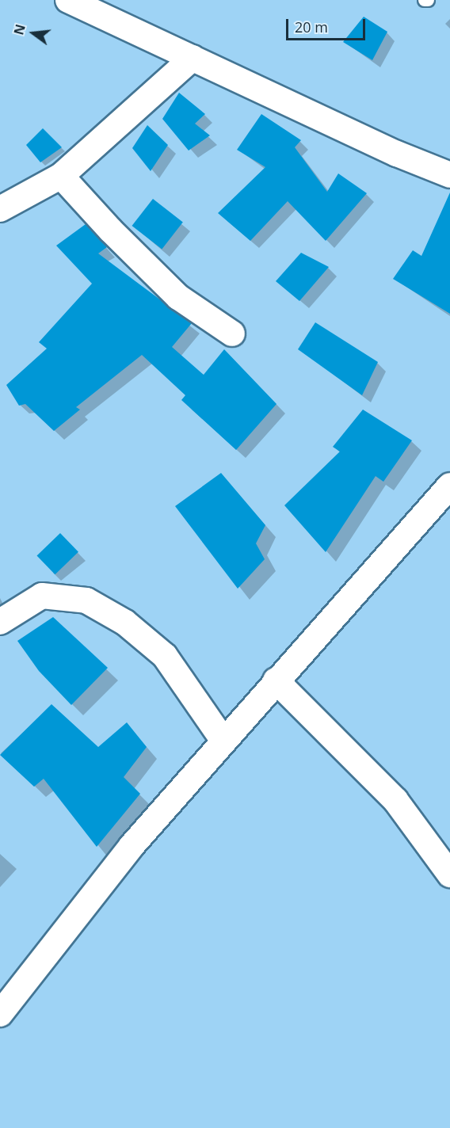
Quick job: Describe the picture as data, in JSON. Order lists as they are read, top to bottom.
{
  "scale_bar": "20 m",
  "north": "left"
}
